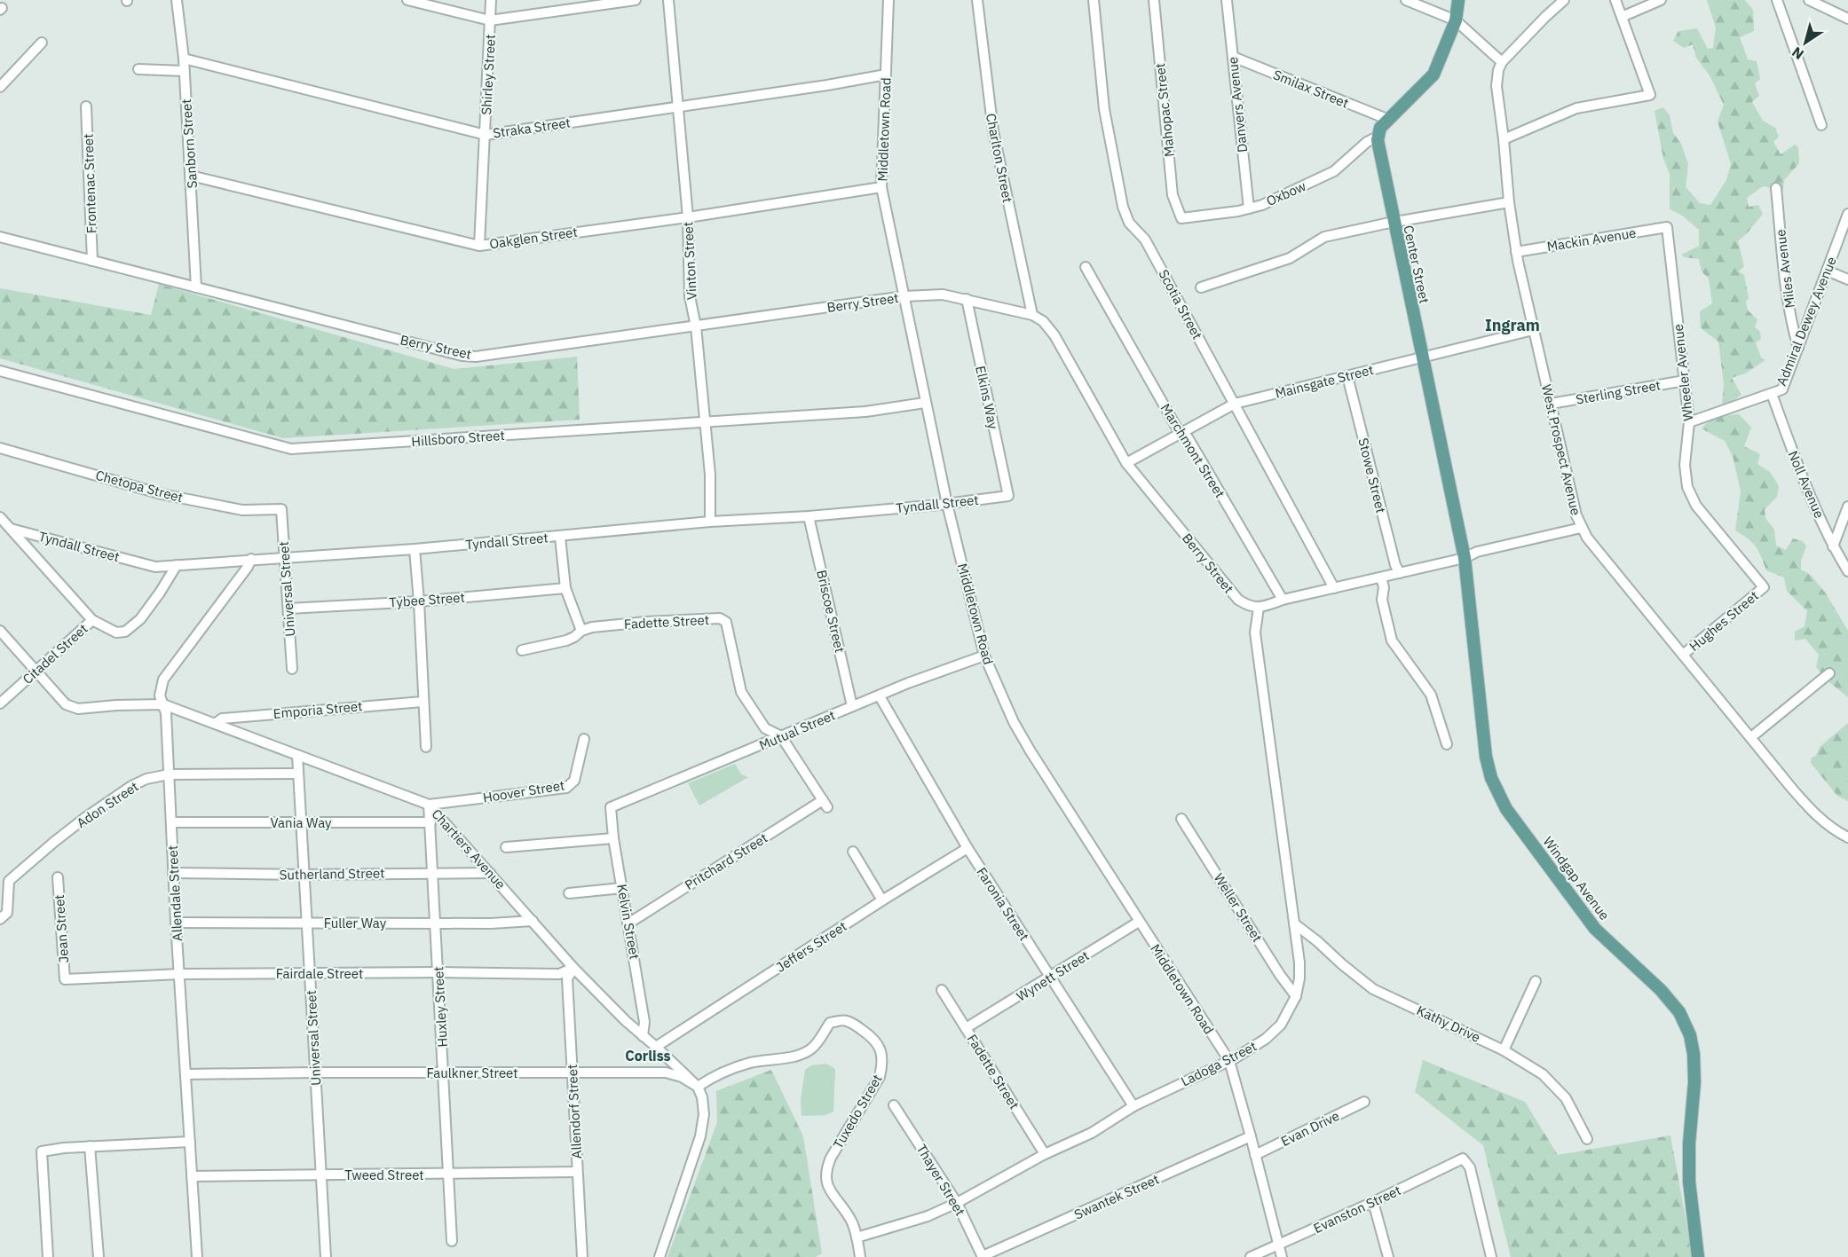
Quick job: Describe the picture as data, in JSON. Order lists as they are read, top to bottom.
{
  "streets": {
    "main road": ["Center Street", "Windgap Avenue"],
    "street": [
      "Shirley Street",
      "Smilax Street",
      "Danvers Avenue",
      "Mahopac Street",
      "Straka Street",
      "Middletown Road",
      "Sanborn Street",
      "Charlton Street",
      "Frontenac Street",
      "Oxbow",
      "Oakglen Street",
      "Mackin Avenue",
      "Vinton Street",
      "Miles Avenue",
      "Berry Street",
      "Scotia Street",
      "Admiral Dewey Avenue",
      "Wheeler Avenue",
      "Mainsgate Street",
      "Sterling Street",
      "Elkins Way",
      "Hillsboro Street",
      "West Prospect Avenue",
      "Marchmont Street",
      "Stowe Street",
      "Noll Avenue",
      "Chetopa Street",
      "Tyndall Street",
      "Universal Street",
      "Tybee Street",
      "Briscoe Street",
      "Hughes Street",
      "Fadette Street",
      "Citadel Street",
      "Emporia Street",
      "Mutual Street",
      "Hoover Street",
      "Adon Street",
      "Vania Way",
      "Chartiers Avenue",
      "Pritchard Street",
      "Sutherland Street",
      "Allendale Street",
      "Faronia Street",
      "Weller Street",
      "Kelvin Street",
      "Fuller Way",
      "Jean Street",
      "Jeffers Street",
      "Fairdale Street",
      "Wynett Street",
      "Huxley Street",
      "Kathy Drive",
      "Ladoga Street",
      "Faulkner Street",
      "Allendorf Street",
      "Tuxedo Street",
      "Evan Drive",
      "Tweed Street",
      "Thayer Street",
      "Swantek Street",
      "Evanston Street"
    ]
  },
  "crossings": [
    ["Shirley Street", "Straka Street"],
    ["Shirley Street", "Oakglen Street"],
    ["Smilax Street", "Danvers Avenue"],
    ["Danvers Avenue", "Oxbow"],
    ["Mahopac Street", "Oxbow"],
    ["Straka Street", "Middletown Road"],
    ["Straka Street", "Sanborn Street"],
    ["Straka Street", "Vinton Street"],
    ["Middletown Road", "Oakglen Street"],
    ["Middletown Road", "Berry Street"],
    ["Middletown Road", "Hillsboro Street"],
    ["Middletown Road", "Tyndall Street"],
    ["Middletown Road", "Mutual Street"],
    ["Middletown Road", "Wynett Street"],
    ["Middletown Road", "Ladoga Street"],
    ["Middletown Road", "Evan Drive"],
    ["Middletown Road", "Swantek Street"],
    ["Middletown Road", "Evanston Street"],
    ["Sanborn Street", "Oakglen Street"],
    ["Sanborn Street", "Berry Street"],
    ["Charlton Street", "Berry Street"],
    ["Frontenac Street", "Berry Street"],
    ["Oxbow", "Center Street"],
    ["Oakglen Street", "Vinton Street"],
    ["Mackin Avenue", "Wheeler Avenue"],
    ["Mackin Avenue", "West Prospect Avenue"],
    ["Vinton Street", "Berry Street"],
    ["Vinton Street", "Hillsboro Street"],
    ["Vinton Street", "Tyndall Street"],
    ["Center Street", "Mainsgate Street"],
    ["Center Street", "Windgap Avenue"],
    ["Miles Avenue", "Admiral Dewey Avenue"],
    ["Berry Street", "Mainsgate Street"],
    ["Berry Street", "Elkins Way"],
    ["Berry Street", "Ladoga Street"],
    ["Scotia Street", "Mainsgate Street"],
    ["Admiral Dewey Avenue", "Noll Avenue"],
    ["Wheeler Avenue", "Sterling Street"],
    ["Wheeler Avenue", "Hughes Street"],
    ["Mainsgate Street", "West Prospect Avenue"],
    ["Mainsgate Street", "Marchmont Street"],
    ["Mainsgate Street", "Stowe Street"],
    ["Sterling Street", "West Prospect Avenue"],
    ["Elkins Way", "Tyndall Street"],
    ["West Prospect Avenue", "Hughes Street"],
    ["Chetopa Street", "Universal Street"],
    ["Tyndall Street", "Universal Street"],
    ["Tyndall Street", "Briscoe Street"],
    ["Tyndall Street", "Citadel Street"],
    ["Tyndall Street", "Allendale Street"],
    ["Universal Street", "Tybee Street"],
    ["Universal Street", "Adon Street"],
    ["Universal Street", "Vania Way"],
    ["Universal Street", "Chartiers Avenue"],
    ["Universal Street", "Sutherland Street"],
    ["Universal Street", "Fuller Way"],
    ["Universal Street", "Fairdale Street"],
    ["Universal Street", "Faulkner Street"],
    ["Universal Street", "Tweed Street"],
    ["Briscoe Street", "Mutual Street"],
    ["Fadette Street", "Mutual Street"],
    ["Fadette Street", "Pritchard Street"],
    ["Fadette Street", "Wynett Street"],
    ["Fadette Street", "Ladoga Street"],
    ["Citadel Street", "Chartiers Avenue"],
    ["Emporia Street", "Chartiers Avenue"],
    ["Mutual Street", "Faronia Street"],
    ["Mutual Street", "Kelvin Street"],
    ["Hoover Street", "Chartiers Avenue"],
    ["Hoover Street", "Huxley Street"],
    ["Adon Street", "Allendale Street"],
    ["Vania Way", "Allendale Street"],
    ["Vania Way", "Huxley Street"],
    ["Chartiers Avenue", "Sutherland Street"],
    ["Chartiers Avenue", "Allendale Street"],
    ["Chartiers Avenue", "Kelvin Street"],
    ["Chartiers Avenue", "Fuller Way"],
    ["Chartiers Avenue", "Jeffers Street"],
    ["Chartiers Avenue", "Fairdale Street"],
    ["Chartiers Avenue", "Huxley Street"],
    ["Chartiers Avenue", "Faulkner Street"],
    ["Chartiers Avenue", "Allendorf Street"],
    ["Chartiers Avenue", "Tuxedo Street"],
    ["Pritchard Street", "Kelvin Street"],
    ["Sutherland Street", "Allendale Street"],
    ["Sutherland Street", "Huxley Street"],
    ["Allendale Street", "Fuller Way"],
    ["Allendale Street", "Fairdale Street"],
    ["Allendale Street", "Faulkner Street"],
    ["Allendale Street", "Tweed Street"],
    ["Faronia Street", "Jeffers Street"],
    ["Faronia Street", "Wynett Street"],
    ["Faronia Street", "Ladoga Street"],
    ["Weller Street", "Ladoga Street"],
    ["Fuller Way", "Huxley Street"],
    ["Jean Street", "Fairdale Street"],
    ["Fairdale Street", "Huxley Street"],
    ["Fairdale Street", "Allendorf Street"],
    ["Huxley Street", "Faulkner Street"],
    ["Huxley Street", "Tweed Street"],
    ["Kathy Drive", "Ladoga Street"],
    ["Ladoga Street", "Tuxedo Street"],
    ["Ladoga Street", "Thayer Street"],
    ["Faulkner Street", "Allendorf Street"],
    ["Faulkner Street", "Tuxedo Street"],
    ["Allendorf Street", "Tweed Street"],
    ["Thayer Street", "Swantek Street"]
  ],
  "districts": ["Ingram", "Corliss"],
  "north": "bottom left"
}
